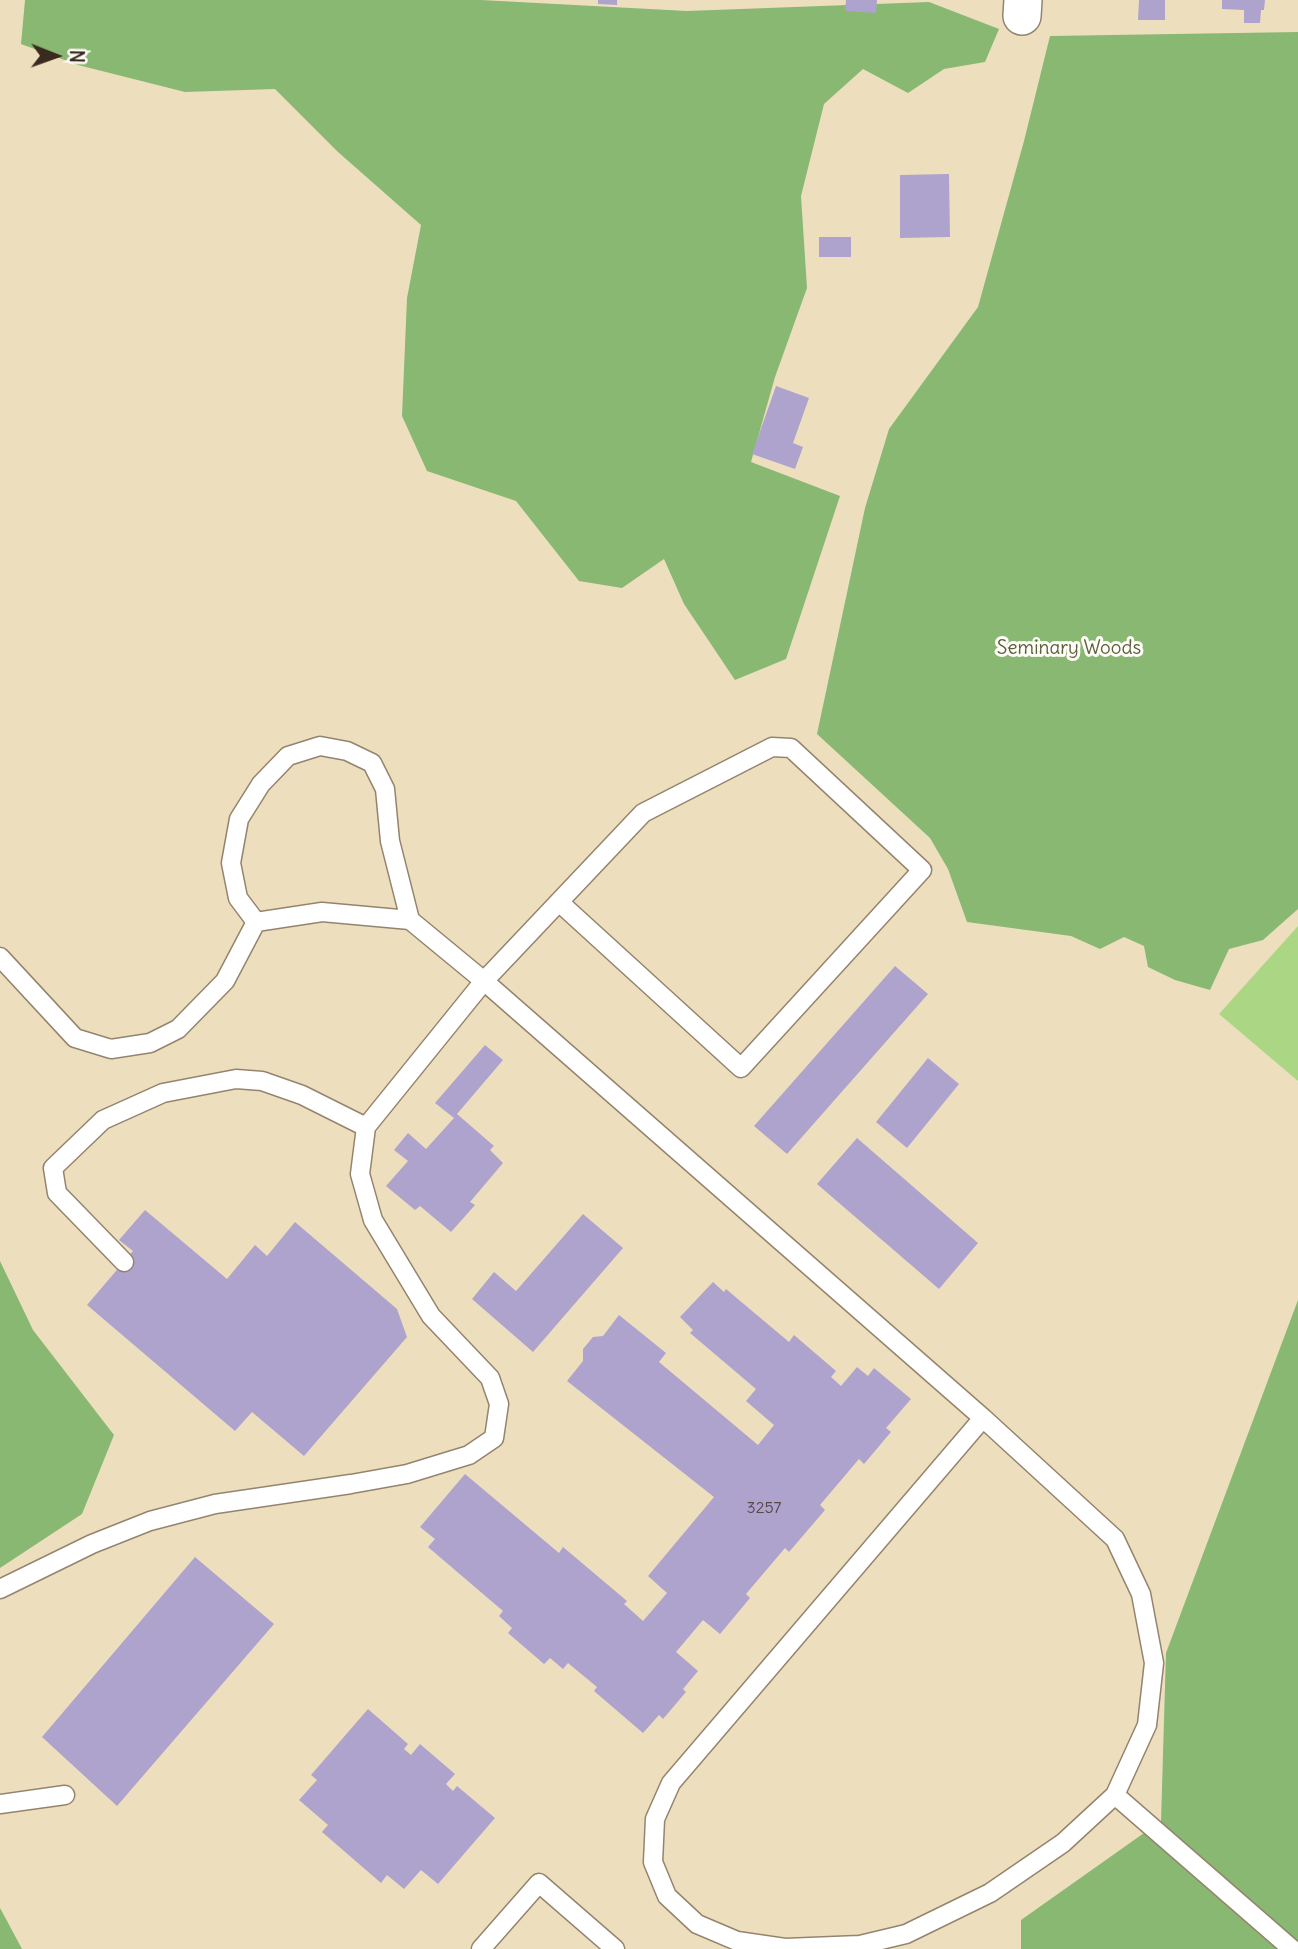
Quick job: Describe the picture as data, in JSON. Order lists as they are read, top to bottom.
{
  "parks": ["Seminary Woods"],
  "house_numbers": ["3257"],
  "north": "right"
}
